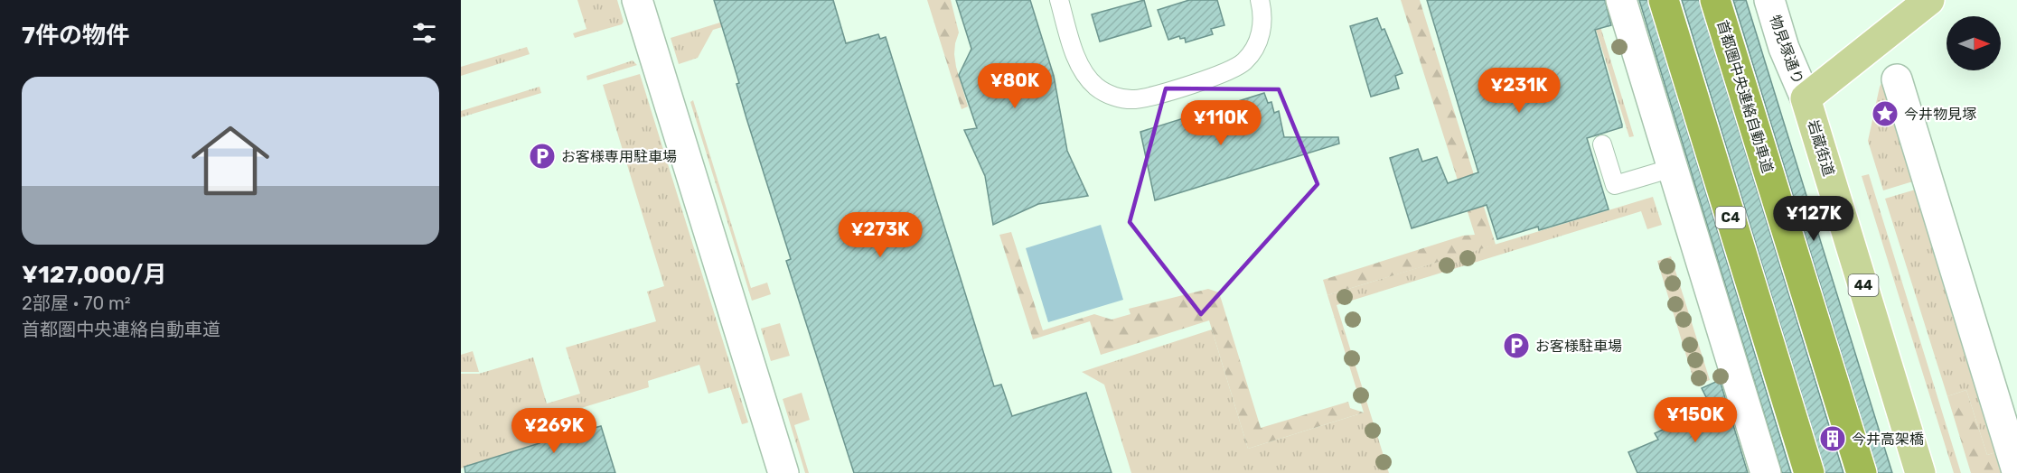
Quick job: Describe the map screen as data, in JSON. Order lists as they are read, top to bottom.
{
  "streets": {
    "highway": ["首都圏中央連絡自動車道", "C4"],
    "main road": ["岩蔵街道", "44"],
    "street": ["物見塚通り"]
  },
  "crossings": [
    ["物見塚通り", "岩蔵街道"]
  ],
  "places": {
    "place": ["今井物見塚"],
    "parking": ["お客様専用駐車場", "お客様駐車場"],
    "building": ["今井高架橋"]
  },
  "north": "right",
  "page": {
    "heading": "7件の物件",
    "price": [
      "¥80K",
      "¥231K",
      "¥110K",
      "¥127K",
      "¥273K",
      "¥150K",
      "¥269K"
    ],
    "list": [
      {
        "name": "¥127,000/月",
        "note": "2部屋 · 70 m² · 首都圏中央連絡自動車道"
      }
    ]
  }
}
